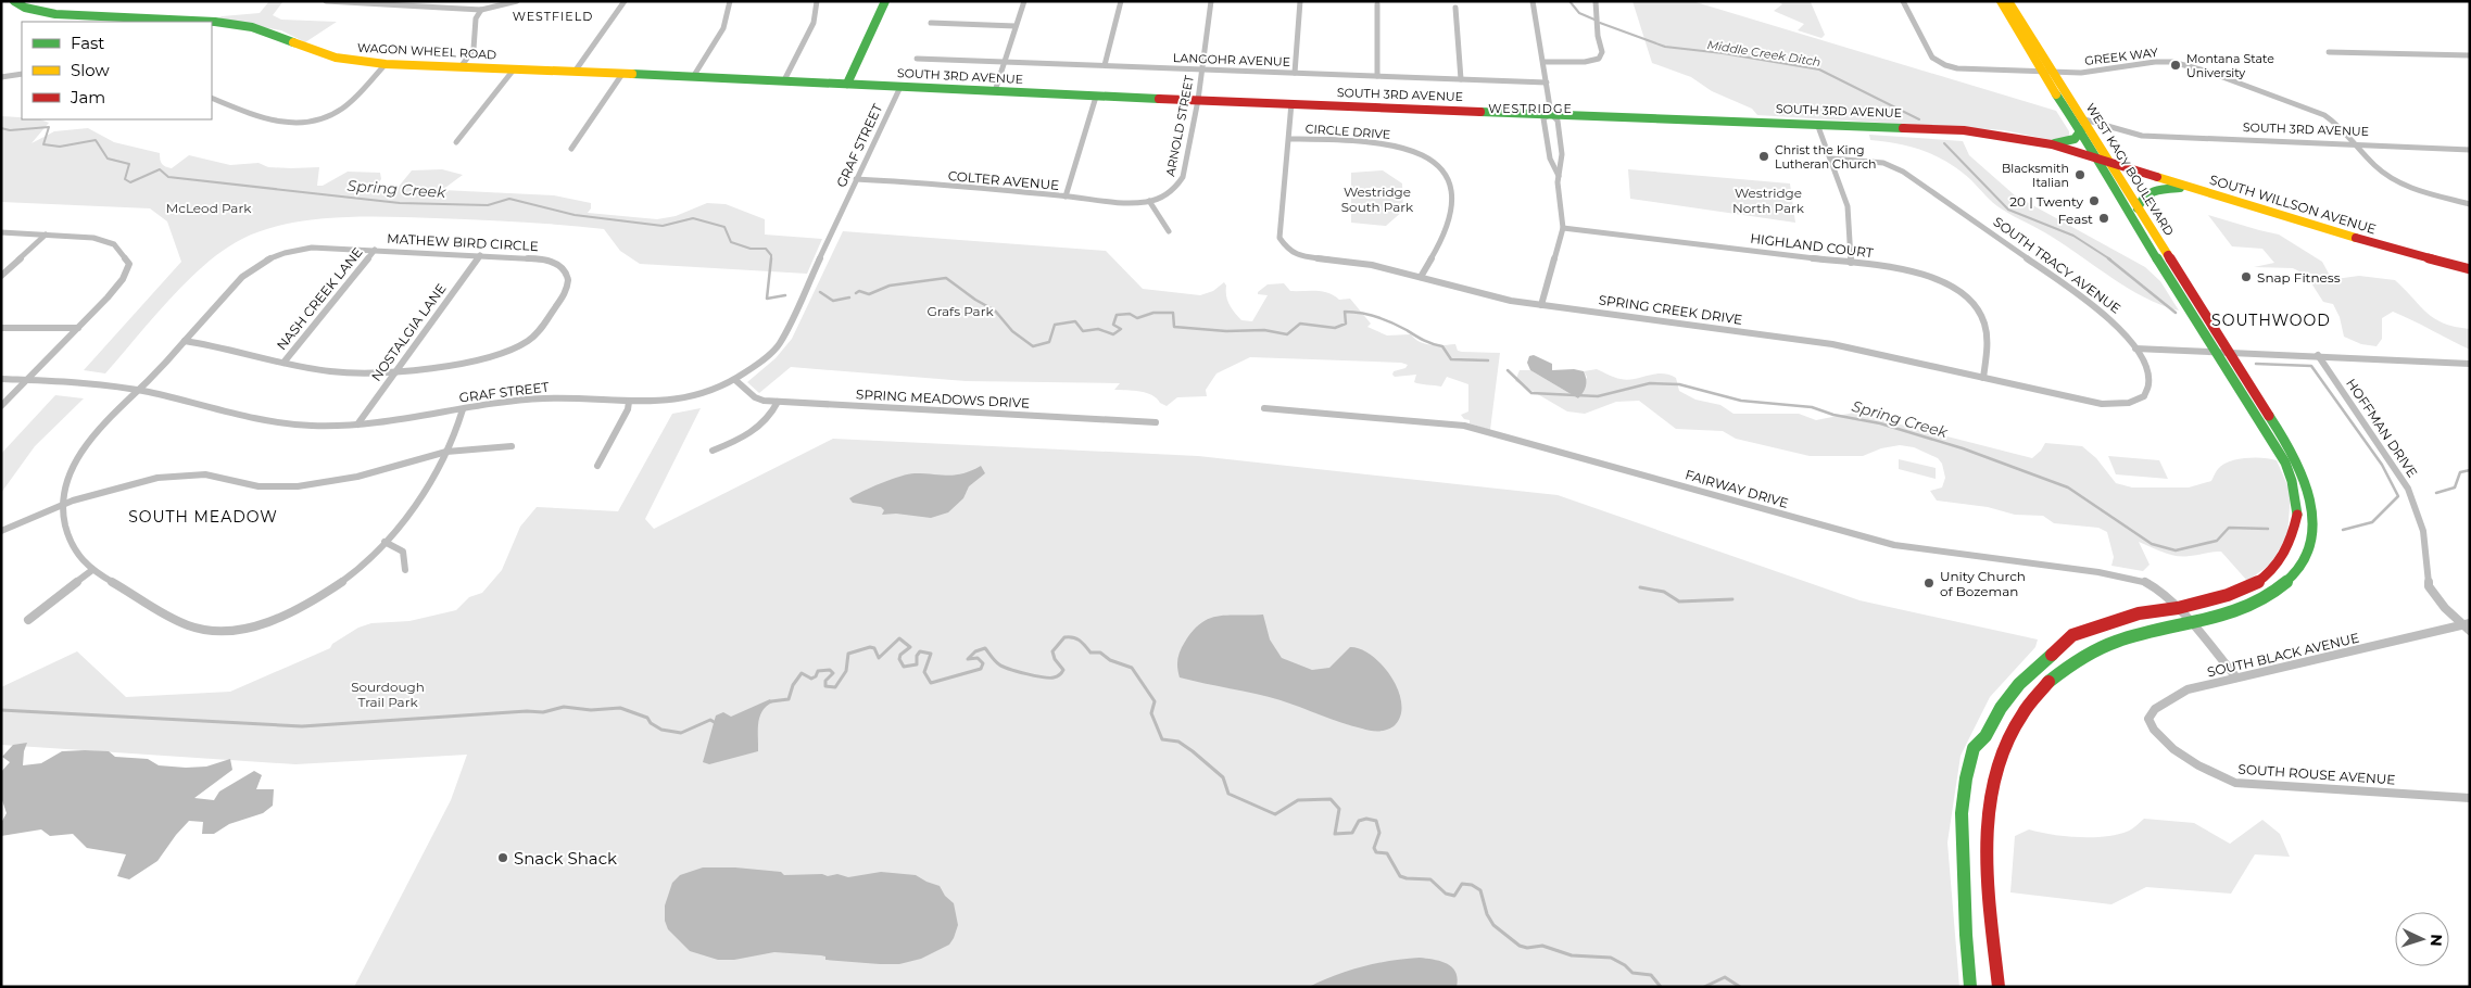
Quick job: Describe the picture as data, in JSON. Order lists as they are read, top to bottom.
{
  "streets": {
    "main road": [
      "WAGON WHEEL ROAD",
      "SOUTH 3RD AVENUE",
      "WEST KAGY BOULEVARD",
      "SOUTH WILLSON AVENUE"
    ],
    "street": [
      "GREEK WAY",
      "LANGOHR AVENUE",
      "ARNOLD STREET",
      "CIRCLE DRIVE",
      "GRAF STREET",
      "COLTER AVENUE",
      "MATHEW BIRD CIRCLE",
      "HIGHLAND COURT",
      "SOUTH TRACY AVENUE",
      "NASH CREEK LANE",
      "SPRING CREEK DRIVE",
      "NOSTALGIA LANE",
      "SPRING MEADOWS DRIVE",
      "HOFFMAN DRIVE",
      "FAIRWAY DRIVE",
      "SOUTH BLACK AVENUE",
      "SOUTH ROUSE AVENUE"
    ]
  },
  "crossings": [
    ["WAGON WHEEL ROAD", "SOUTH 3RD AVENUE"],
    ["GREEK WAY", "SOUTH 3RD AVENUE"],
    ["GREEK WAY", "WEST KAGY BOULEVARD"],
    ["LANGOHR AVENUE", "ARNOLD STREET"],
    ["SOUTH 3RD AVENUE", "ARNOLD STREET"],
    ["SOUTH 3RD AVENUE", "GRAF STREET"],
    ["SOUTH 3RD AVENUE", "WEST KAGY BOULEVARD"],
    ["SOUTH 3RD AVENUE", "SOUTH WILLSON AVENUE"],
    ["SOUTH 3RD AVENUE", "SPRING CREEK DRIVE"],
    ["ARNOLD STREET", "COLTER AVENUE"],
    ["CIRCLE DRIVE", "SPRING CREEK DRIVE"],
    ["GRAF STREET", "COLTER AVENUE"],
    ["GRAF STREET", "MATHEW BIRD CIRCLE"],
    ["GRAF STREET", "NOSTALGIA LANE"],
    ["GRAF STREET", "SPRING MEADOWS DRIVE"],
    ["WEST KAGY BOULEVARD", "SOUTH WILLSON AVENUE"],
    ["WEST KAGY BOULEVARD", "FAIRWAY DRIVE"],
    ["MATHEW BIRD CIRCLE", "NASH CREEK LANE"],
    ["MATHEW BIRD CIRCLE", "NOSTALGIA LANE"],
    ["HIGHLAND COURT", "SPRING CREEK DRIVE"],
    ["SOUTH TRACY AVENUE", "SPRING CREEK DRIVE"],
    ["HOFFMAN DRIVE", "SOUTH BLACK AVENUE"],
    ["FAIRWAY DRIVE", "SOUTH BLACK AVENUE"],
    ["SOUTH BLACK AVENUE", "SOUTH ROUSE AVENUE"]
  ],
  "districts": [
    "WESTFIELD",
    "WESTRIDGE",
    "SOUTHWOOD",
    "SOUTH MEADOW"
  ],
  "water": ["Middle Creek Ditch", "Spring Creek"],
  "parks": [
    "Westridge South Park",
    "Westridge North Park",
    "McLeod Park",
    "Grafs Park",
    "Sourdough Trail Park"
  ],
  "places": [
    "Montana State University",
    "Christ the King Lutheran Church",
    "Blacksmith Italian",
    "20 | Twenty",
    "Feast",
    "Snap Fitness",
    "Unity Church of Bozeman",
    "Snack Shack"
  ],
  "legend": ["Fast", "Slow", "Jam"],
  "north": "right"
}
